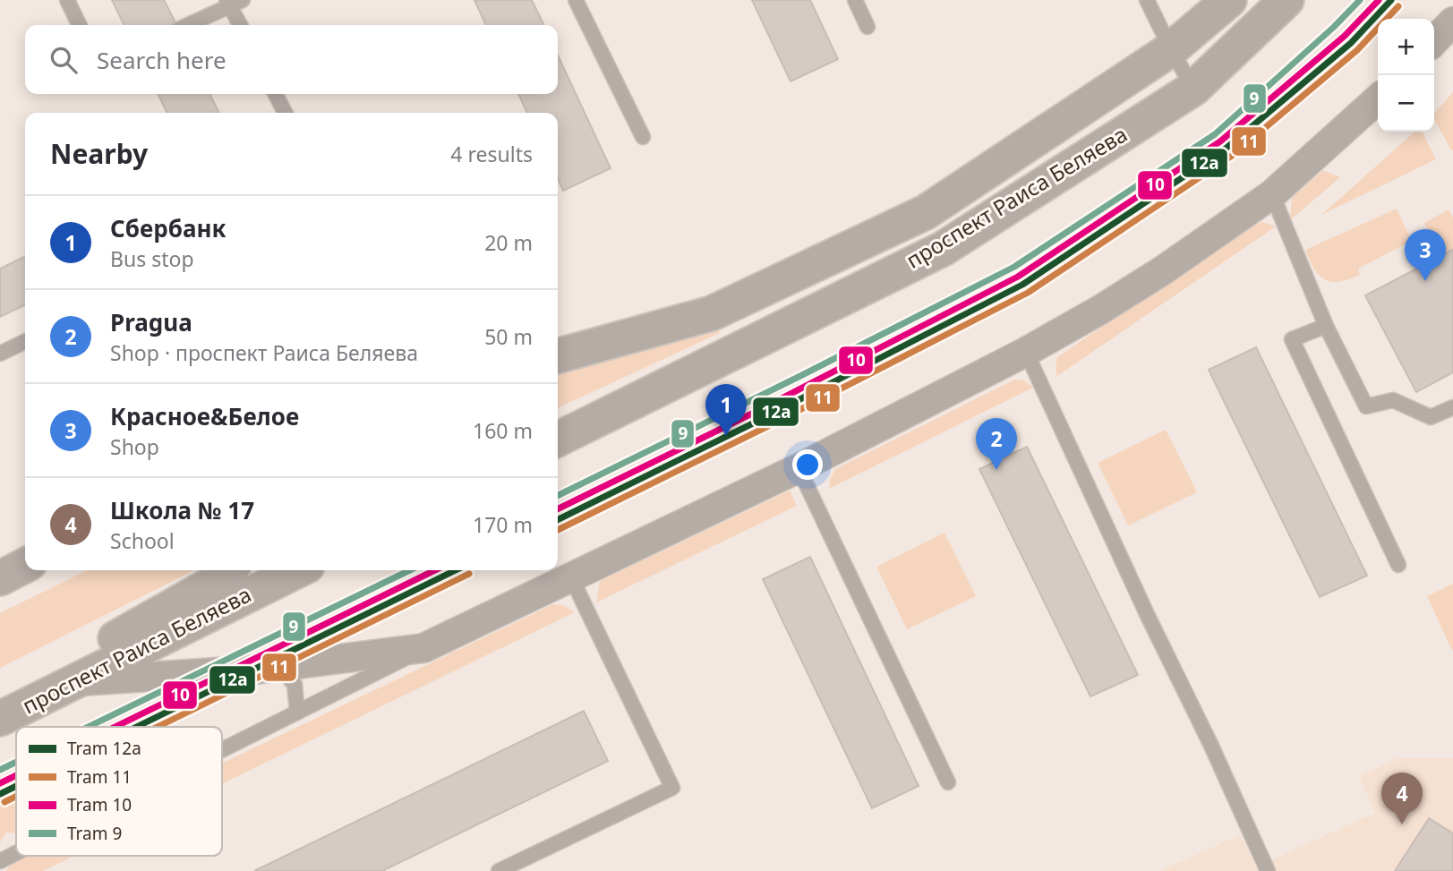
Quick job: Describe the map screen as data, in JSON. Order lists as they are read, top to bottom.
{
  "streets": {
    "street": ["проспект Раиса Беляева"]
  },
  "lines": [
    "tram line 12а",
    "tram line 10",
    "tram line 9",
    "tram line 11"
  ],
  "legend": [
    "Tram 12а",
    "Tram 11",
    "Tram 10",
    "Tram 9"
  ],
  "page": {
    "map_buttons": ["+", "−"],
    "search": "Search here",
    "heading": ["Nearby", "4 results"],
    "list": [
      {
        "mark": "1",
        "name": "Сбербанк",
        "note": "Bus stop",
        "value": "20 m"
      },
      {
        "mark": "2",
        "name": "Pragua",
        "note": "Shop · проспект Раиса Беляева",
        "value": "50 m"
      },
      {
        "mark": "3",
        "name": "Красное&Белое",
        "note": "Shop",
        "value": "160 m"
      },
      {
        "mark": "4",
        "name": "Школа № 17",
        "note": "School",
        "value": "170 m"
      }
    ],
    "pins": [
      "3",
      "1",
      "2",
      "4"
    ]
  }
}
